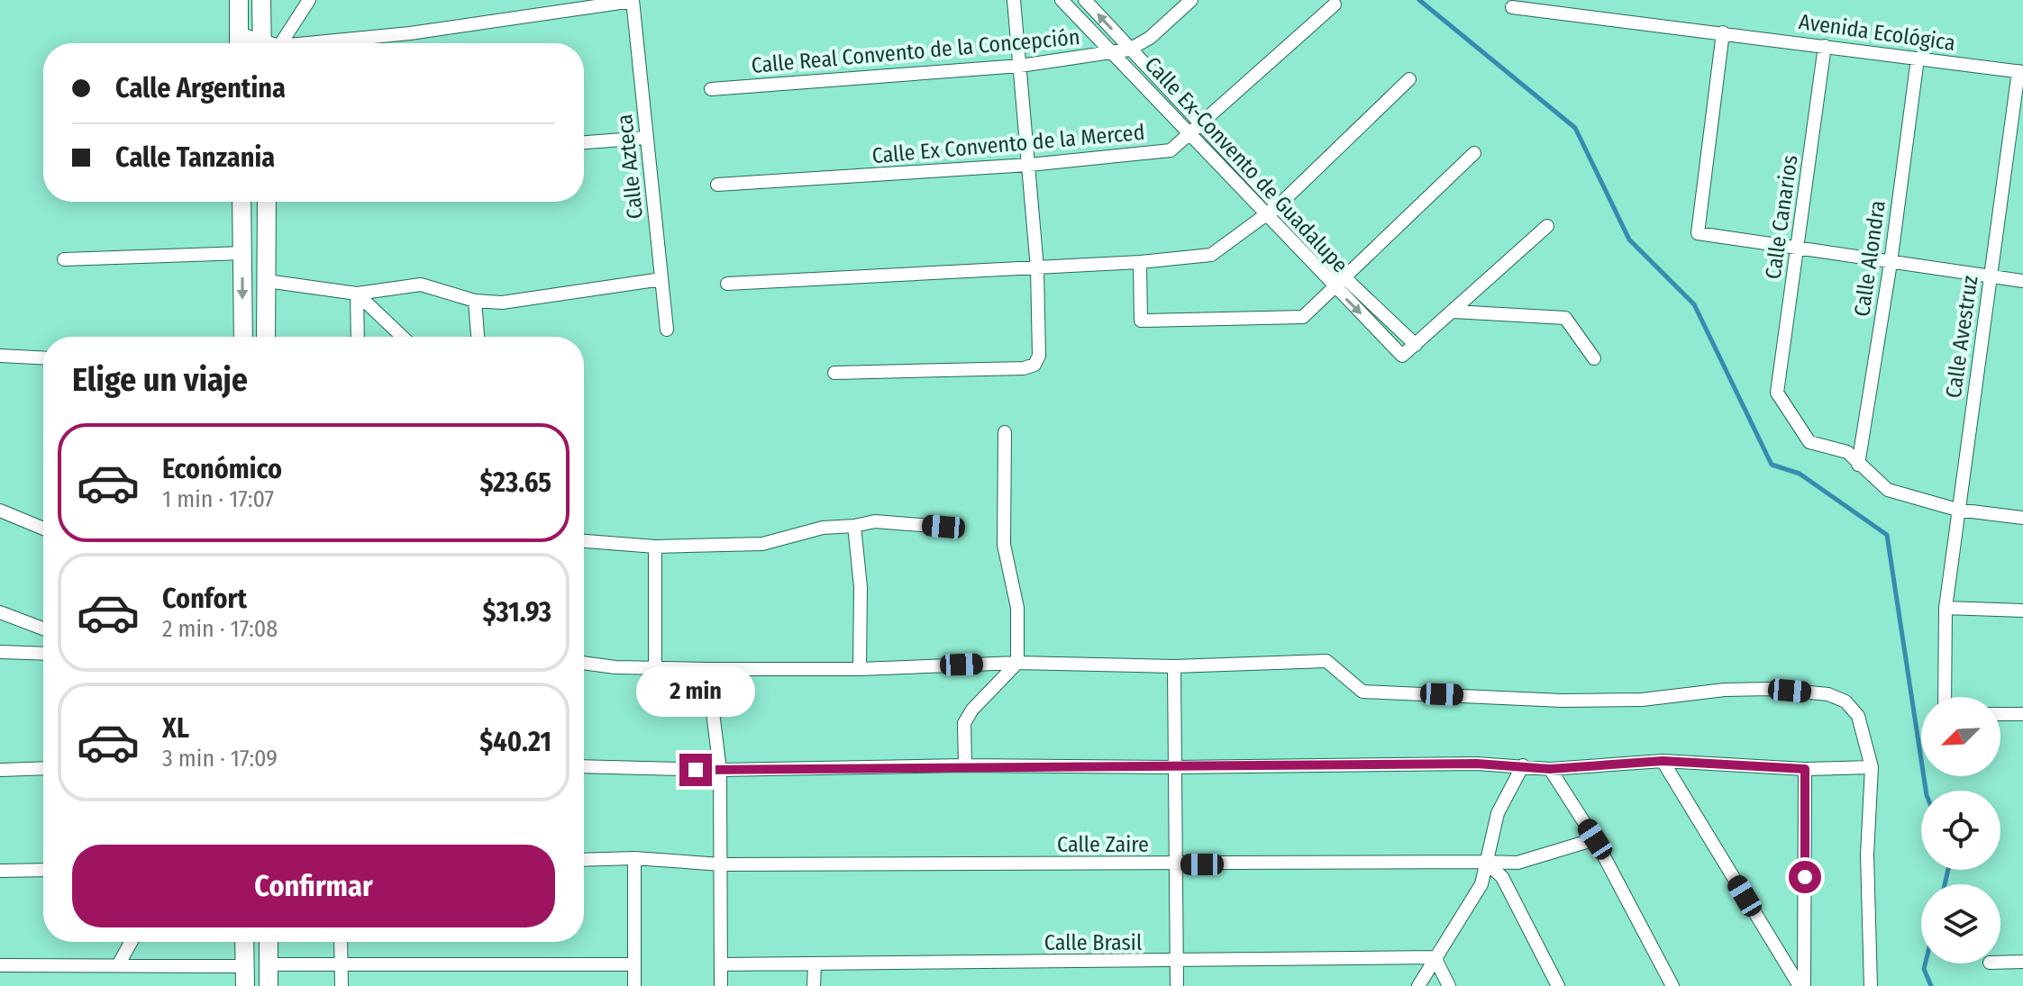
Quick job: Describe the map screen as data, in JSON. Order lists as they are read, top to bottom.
{
  "streets": {
    "street": [
      "Avenida Ecológica",
      "Calle Real Convento de la Concepción",
      "Calle Ex Convento de la Merced",
      "Calle Ex-Convento de Guadalupe",
      "Calle Azteca",
      "Calle Canarios",
      "Calle Alondra",
      "Calle Avestruz",
      "Calle Zaire",
      "Calle Brasil"
    ]
  },
  "crossings": [
    ["Avenida Ecológica", "Calle Canarios"],
    ["Avenida Ecológica", "Calle Alondra"],
    ["Avenida Ecológica", "Calle Avestruz"],
    ["Calle Real Convento de la Concepción", "Calle Ex-Convento de Guadalupe"],
    ["Calle Ex Convento de la Merced", "Calle Ex-Convento de Guadalupe"],
    ["Calle Canarios", "Calle Alondra"]
  ],
  "north": "bottom left",
  "page": {
    "banner": ["Calle Argentina", "Calle Tanzania"],
    "heading": "Elige un viaje",
    "list": [
      {
        "name": "Económico",
        "note": "1 min · 17:07",
        "value": "$23.65"
      },
      {
        "name": "Confort",
        "note": "2 min · 17:08",
        "value": "$31.93"
      },
      {
        "name": "XL",
        "note": "3 min · 17:09",
        "value": "$40.21"
      }
    ],
    "bubble": "2 min",
    "buttons": "Confirmar"
  }
}
